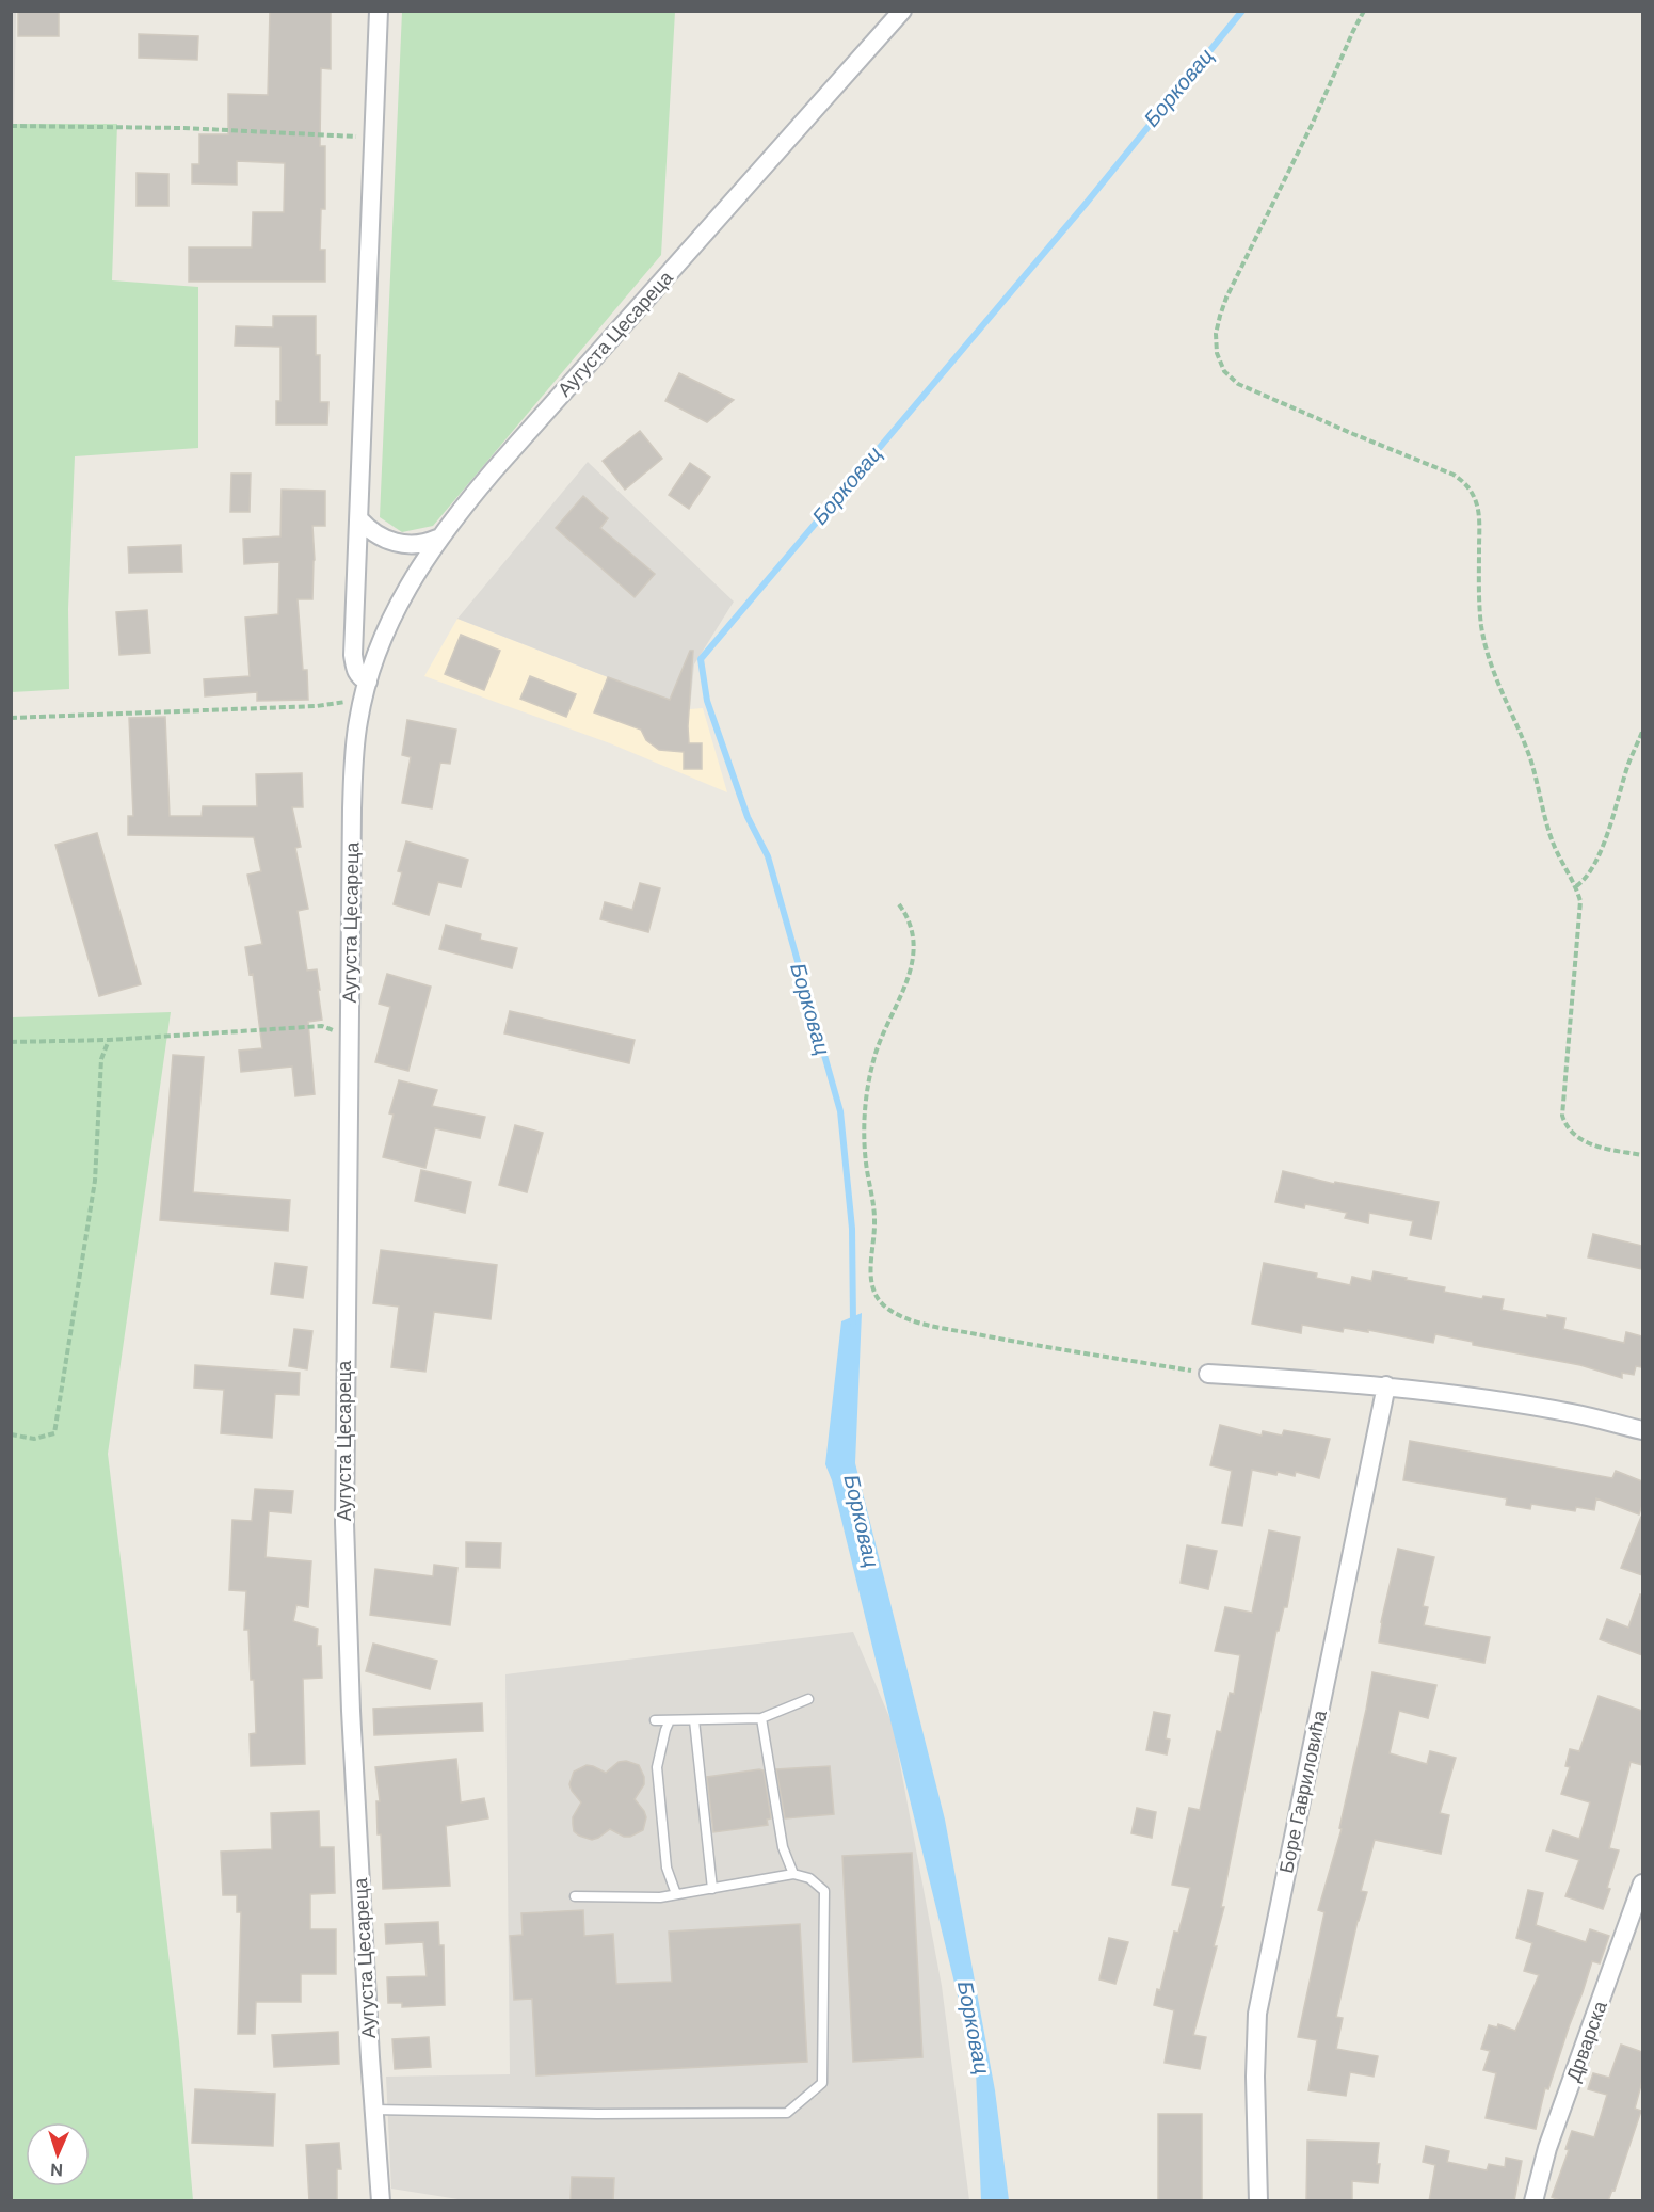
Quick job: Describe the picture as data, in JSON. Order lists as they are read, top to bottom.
{
  "streets": {
    "street": ["Аугуста Цесареца", "Боре Гавриловића", "Дрварска"]
  },
  "water": ["Борковац"],
  "north": "bottom"
}
